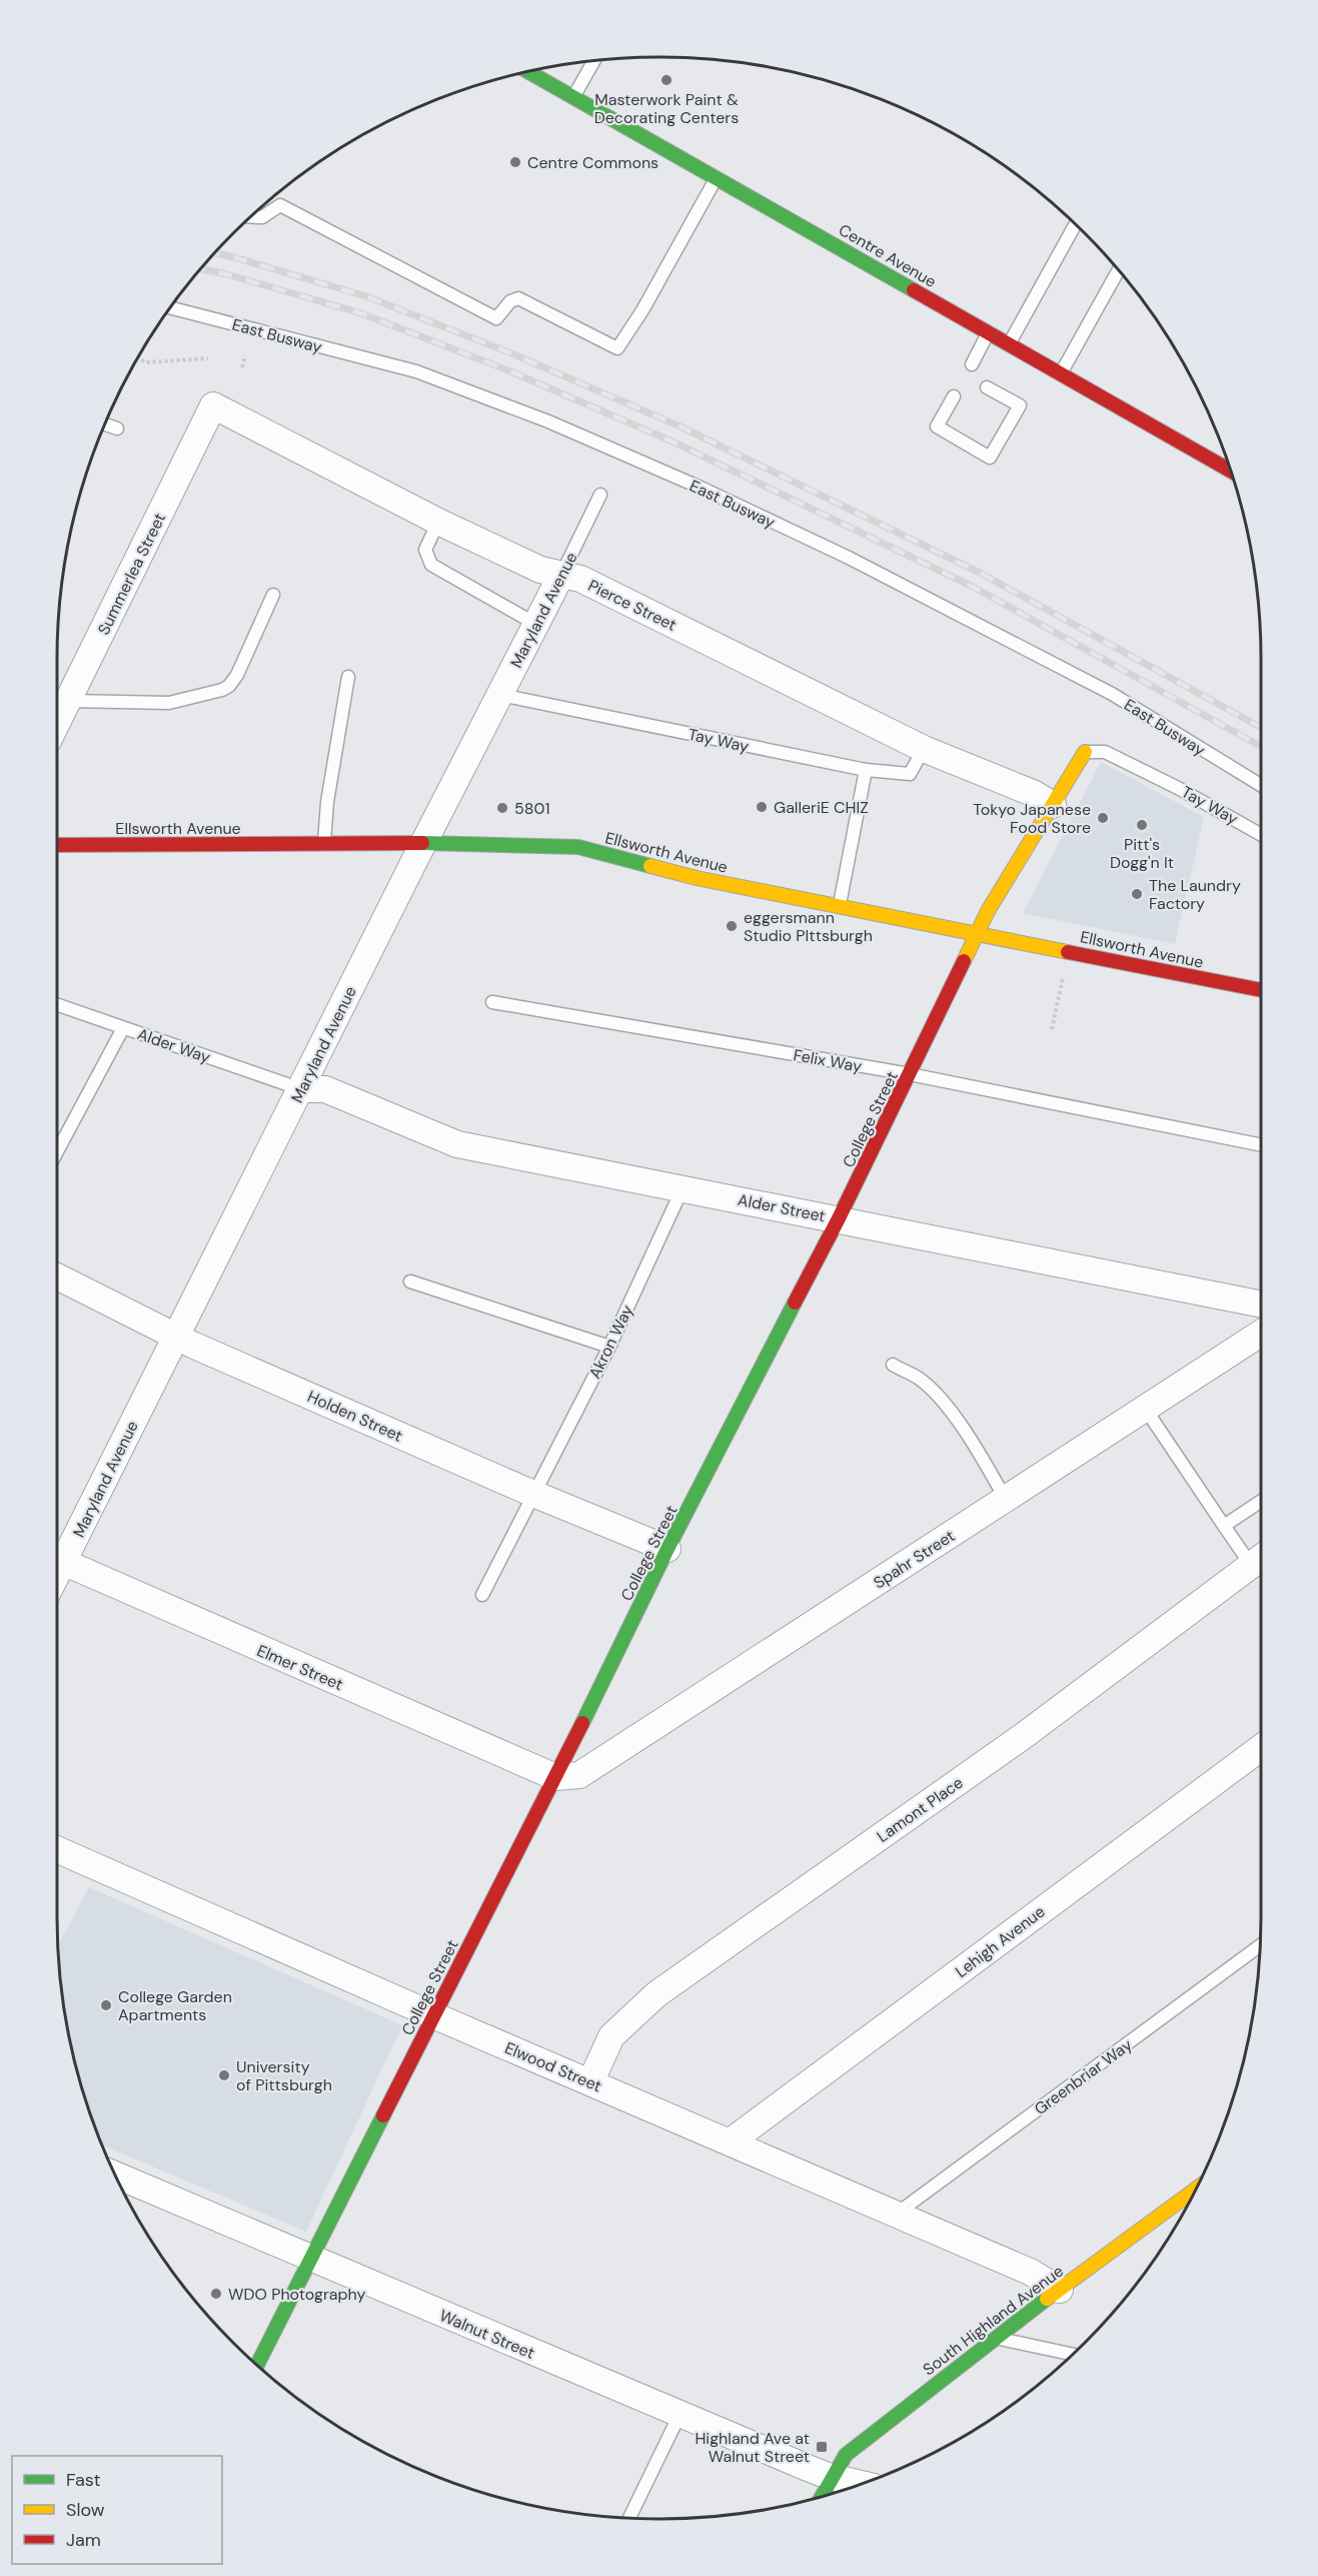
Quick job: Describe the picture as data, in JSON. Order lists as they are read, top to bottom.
{
  "streets": {
    "street": [
      "Centre Avenue",
      "Summerlea Street",
      "Pierce Street",
      "Maryland Avenue",
      "Ellsworth Avenue",
      "College Street",
      "Alder Street",
      "Holden Street",
      "Spahr Street",
      "Elmer Street",
      "Lamont Place",
      "Lehigh Avenue",
      "Elwood Street",
      "South Highland Avenue",
      "Walnut Street"
    ],
    "lane": [
      "East Busway",
      "Tay Way",
      "Alder Way",
      "Felix Way",
      "Akron Way",
      "Greenbriar Way"
    ]
  },
  "crossings": [
    ["Summerlea Street", "Pierce Street"],
    ["Pierce Street", "Maryland Avenue"],
    ["Pierce Street", "Tay Way"],
    ["Pierce Street", "College Street"],
    ["Maryland Avenue", "Tay Way"],
    ["Maryland Avenue", "Ellsworth Avenue"],
    ["Maryland Avenue", "Alder Way"],
    ["Maryland Avenue", "Alder Street"],
    ["Maryland Avenue", "Holden Street"],
    ["Tay Way", "College Street"],
    ["Ellsworth Avenue", "College Street"],
    ["Alder Way", "Alder Street"],
    ["Felix Way", "College Street"],
    ["College Street", "Alder Street"],
    ["College Street", "Holden Street"],
    ["College Street", "Spahr Street"],
    ["College Street", "Elmer Street"],
    ["College Street", "Elwood Street"],
    ["College Street", "Walnut Street"],
    ["Alder Street", "Akron Way"],
    ["Akron Way", "Holden Street"],
    ["Spahr Street", "Elmer Street"],
    ["Lamont Place", "Elwood Street"],
    ["Lehigh Avenue", "Elwood Street"],
    ["Elwood Street", "Greenbriar Way"],
    ["Elwood Street", "South Highland Avenue"],
    ["South Highland Avenue", "Walnut Street"]
  ],
  "places": {
    "other": [
      "Masterwork Paint & Decorating Centers",
      "Centre Commons",
      "GalleriE CHIZ",
      "5801",
      "Tokyo Japanese Food Store",
      "Pitt's Dogg'n It",
      "The Laundry Factory",
      "eggersmann Studio PIttsburgh",
      "College Garden Apartments",
      "University of Pittsburgh",
      "WDO Photography"
    ],
    "transit": ["Highland Ave at Walnut Street"]
  },
  "legend": ["Fast", "Slow", "Jam"]
}
